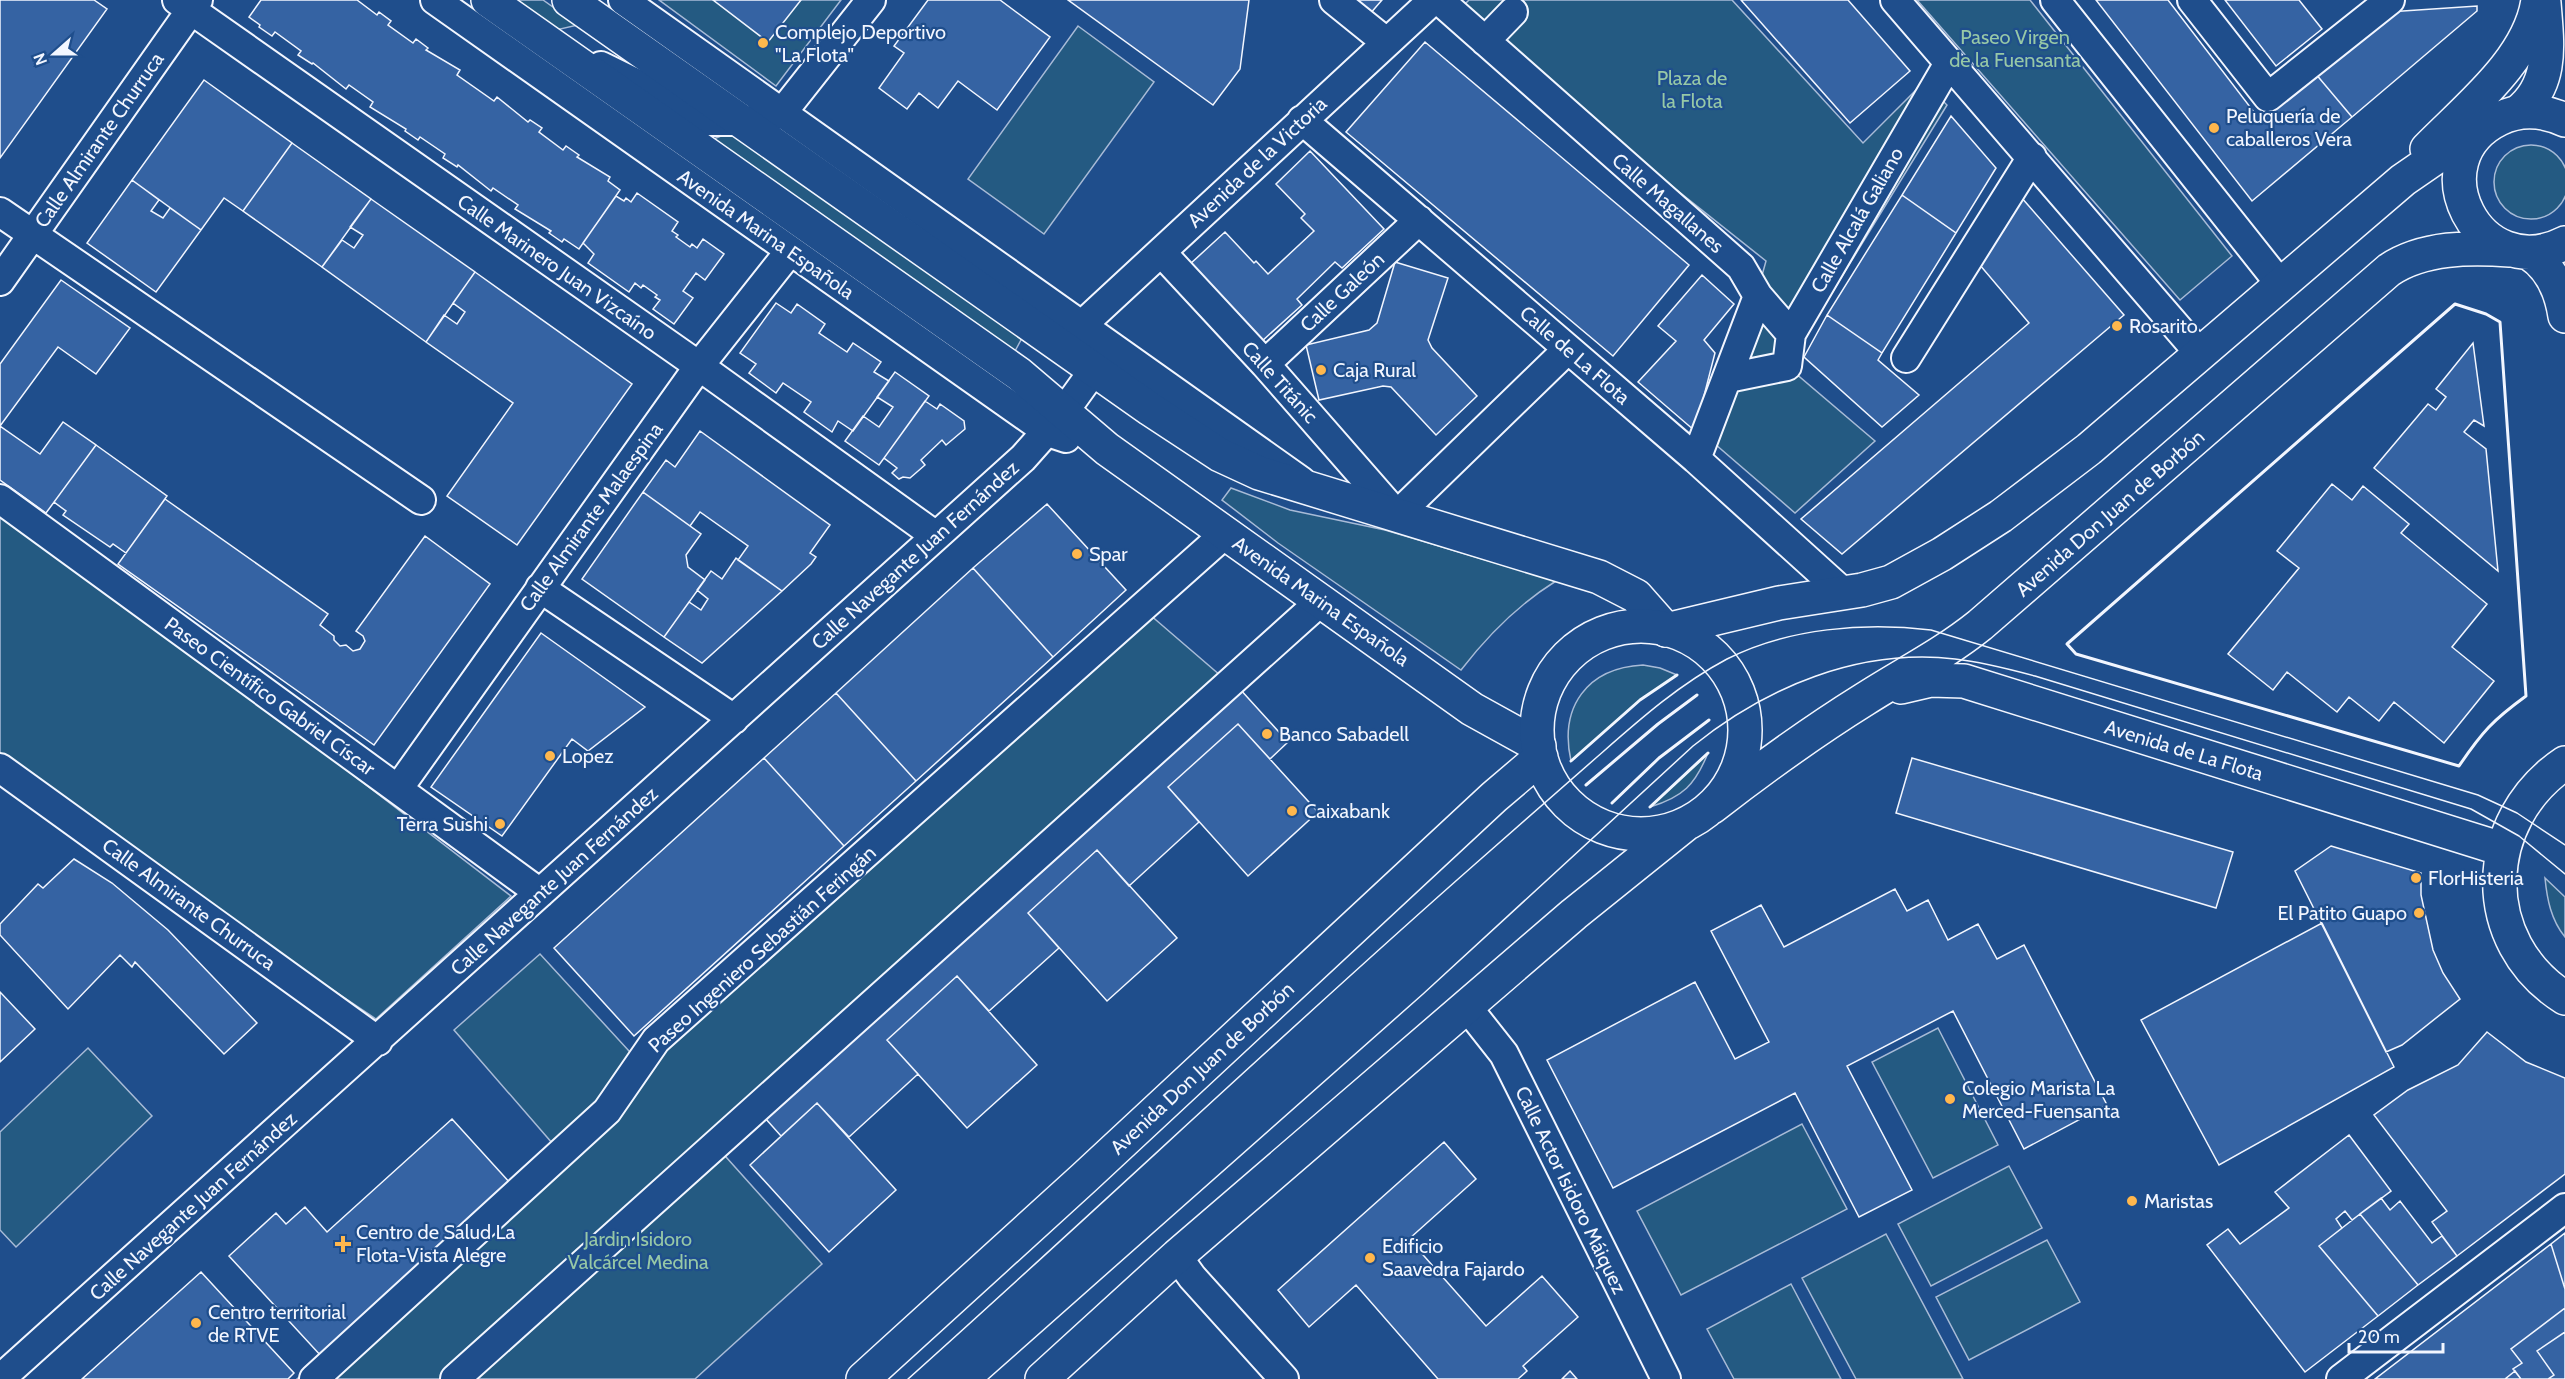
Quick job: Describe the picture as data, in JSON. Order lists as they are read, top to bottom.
{
  "streets": {
    "main road": ["Avenida Marina Española", "Avenida Don Juan de Borbón", "Avenida de La Flota"],
    "street": [
      "Calle Almirante Churruca",
      "Avenida de la Victoria",
      "Calle Magallanes",
      "Calle Alcalá Galiano",
      "Calle Marinero Juan Vizcaíno",
      "Calle Galeón",
      "Calle de La Flota",
      "Calle Titánic",
      "Calle Almirante Malaespina",
      "Calle Navegante Juan Fernández",
      "Paseo Científico Gabriel Císcar",
      "Paseo Ingeniero Sebastián Feringán",
      "Calle Actor Isidoro Máiquez"
    ]
  },
  "crossings": [
    ["Calle Almirante Churruca", "Calle Marinero Juan Vizcaíno"],
    ["Calle Almirante Churruca", "Calle Navegante Juan Fernández"],
    ["Avenida de la Victoria", "Calle de La Flota"],
    ["Avenida de la Victoria", "Calle Titánic"],
    ["Avenida Marina Española", "Avenida Don Juan de Borbón"],
    ["Avenida Marina Española", "Calle Almirante Malaespina"],
    ["Avenida Marina Española", "Calle Navegante Juan Fernández"],
    ["Avenida Marina Española", "Paseo Ingeniero Sebastián Feringán"],
    ["Calle Marinero Juan Vizcaíno", "Calle Almirante Malaespina"],
    ["Calle Marinero Juan Vizcaíno", "Calle Navegante Juan Fernández"],
    ["Calle Galeón", "Calle de La Flota"],
    ["Calle Galeón", "Calle Titánic"],
    ["Avenida Don Juan de Borbón", "Avenida de La Flota"],
    ["Avenida Don Juan de Borbón", "Calle Actor Isidoro Máiquez"],
    ["Calle Almirante Malaespina", "Paseo Científico Gabriel Císcar"],
    ["Calle Navegante Juan Fernández", "Paseo Científico Gabriel Císcar"]
  ],
  "parks": ["Paseo Virgen de la Fuensanta", "Plaza de la Flota", "Jardin Isidoro Valcárcel Medina"],
  "places": {
    "other": [
      "Complejo Deportivo \"La Flota\"",
      "Peluquería de caballeros Vera",
      "Rosarito",
      "Caja Rural",
      "Spar",
      "Banco Sabadell",
      "Lopez",
      "Caixabank",
      "Terra Sushi",
      "FlorHisteria",
      "El Patito Guapo",
      "Colegio Marista La Merced-Fuensanta",
      "Maristas",
      "Edificio Saavedra Fajardo",
      "Centro territorial de RTVE"
    ],
    "health": ["Centro de Salud La Flota-Vista Alegre"]
  },
  "scale_bar": "20 m",
  "north": "left"
}
